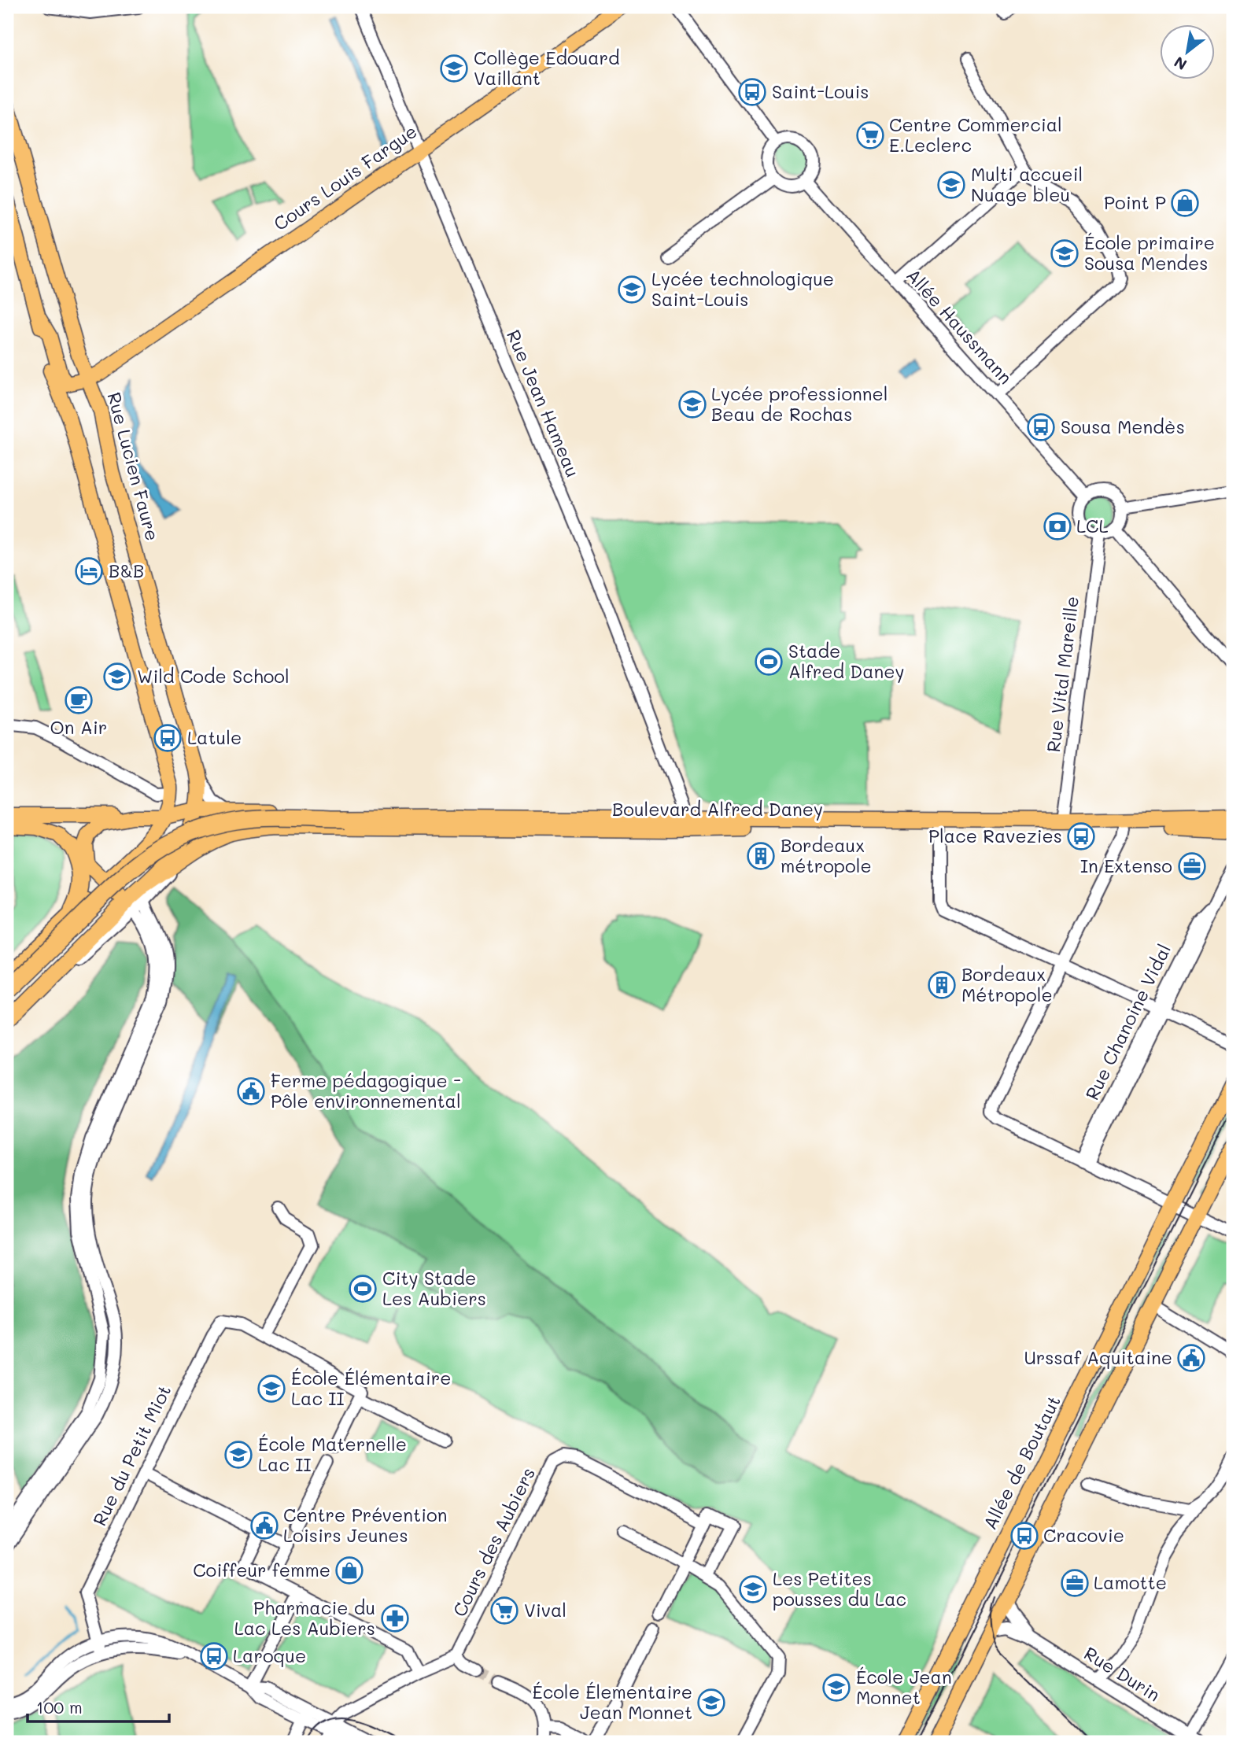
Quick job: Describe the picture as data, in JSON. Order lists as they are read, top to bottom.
{
  "streets": {
    "main road": [
      "Cours Louis Fargue",
      "Rue Lucien Faure",
      "Boulevard Alfred Daney",
      "Allée de Boutaut"
    ],
    "street": [
      "Allée Haussmann",
      "Rue Jean Hameau",
      "Rue Vital Mareille",
      "Rue Chanoine Vidal",
      "Rue du Petit Miot",
      "Cours des Aubiers",
      "Rue Durin"
    ]
  },
  "crossings": [
    ["Cours Louis Fargue", "Rue Jean Hameau"],
    ["Cours Louis Fargue", "Rue Lucien Faure"],
    ["Allée Haussmann", "Rue Vital Mareille"],
    ["Rue Jean Hameau", "Boulevard Alfred Daney"],
    ["Rue Lucien Faure", "Boulevard Alfred Daney"],
    ["Rue Vital Mareille", "Boulevard Alfred Daney"]
  ],
  "places": {
    "school or university": [
      "Collège Edouard Vaillant",
      "Multi accueil Nuage bleu",
      "École primaire Sousa Mendes",
      "Lycée technologique Saint-Louis",
      "Lycée professionnel Beau de Rochas",
      "Wild Code School",
      "École Élémentaire Lac II",
      "École Maternelle Lac II",
      "Les Petites pousses du Lac",
      "École Jean Monnet",
      "École Élementaire Jean Monnet"
    ],
    "bus stop": [
      "Saint-Louis",
      "Sousa Mendès",
      "Latule",
      "Place Ravezies",
      "Cracovie",
      "Laroque"
    ],
    "supermarket": ["Centre Commercial E.Leclerc", "Vival"],
    "shop": ["Point P", "Coiffeur femme"],
    "bank": ["LCL"],
    "hotel": ["B&B"],
    "sports": ["Stade Alfred Daney", "City Stade Les Aubiers"],
    "cafe": ["On Air"],
    "building": ["Bordeaux métropole", "Bordeaux Métropole"],
    "office": ["In Extenso", "Lamotte"],
    "public building": ["Ferme pédagogique - Pôle environnemental", "Urssaf Aquitaine", "Centre Prévention Loisirs Jeunes"],
    "pharmacy": ["Pharmacie du Lac Les Aubiers"]
  },
  "scale_bar": "100 m",
  "north": "bottom left"
}
